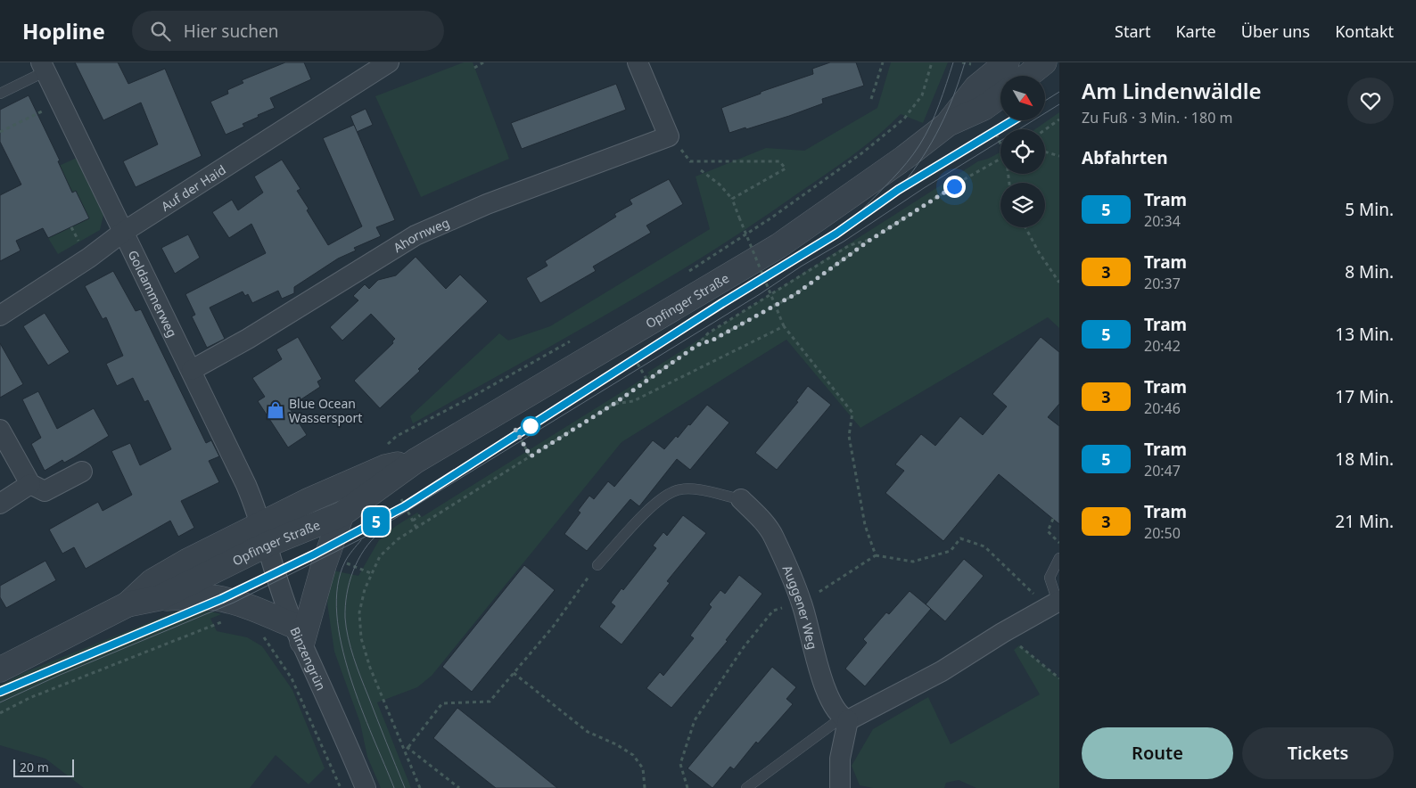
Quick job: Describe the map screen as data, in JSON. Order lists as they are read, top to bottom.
{
  "streets": {
    "street": [
      "Auf der Haid",
      "Ahornweg",
      "Goldammerweg",
      "Opfinger Straße",
      "Auggener Weg",
      "Binzengrün"
    ]
  },
  "crossings": [
    ["Auf der Haid", "Goldammerweg"],
    ["Ahornweg", "Goldammerweg"],
    ["Goldammerweg", "Opfinger Straße"],
    ["Goldammerweg", "Binzengrün"],
    ["Opfinger Straße", "Binzengrün"]
  ],
  "places": {
    "shop": ["Blue Ocean Wassersport"]
  },
  "lines": ["tram line 5"],
  "scale_bar": "20 m",
  "north": "bottom right",
  "page": {
    "header": "Hopline",
    "search": "Hier suchen",
    "nav": [
      "Start",
      "Karte",
      "Über uns",
      "Kontakt"
    ],
    "on_map": "5",
    "heading": [
      ["Am Lindenwäldle", "Zu Fuß · 3 Min. · 180 m"],
      "Abfahrten"
    ],
    "list": [
      {
        "mark": "5",
        "name": "Tram",
        "note": "20:34",
        "value": "5 Min."
      },
      {
        "mark": "3",
        "name": "Tram",
        "note": "20:37",
        "value": "8 Min."
      },
      {
        "mark": "5",
        "name": "Tram",
        "note": "20:42",
        "value": "13 Min."
      },
      {
        "mark": "3",
        "name": "Tram",
        "note": "20:46",
        "value": "17 Min."
      },
      {
        "mark": "5",
        "name": "Tram",
        "note": "20:47",
        "value": "18 Min."
      },
      {
        "mark": "3",
        "name": "Tram",
        "note": "20:50",
        "value": "21 Min."
      }
    ],
    "buttons": ["Route", "Tickets"],
    "scale": "20 m"
  }
}
